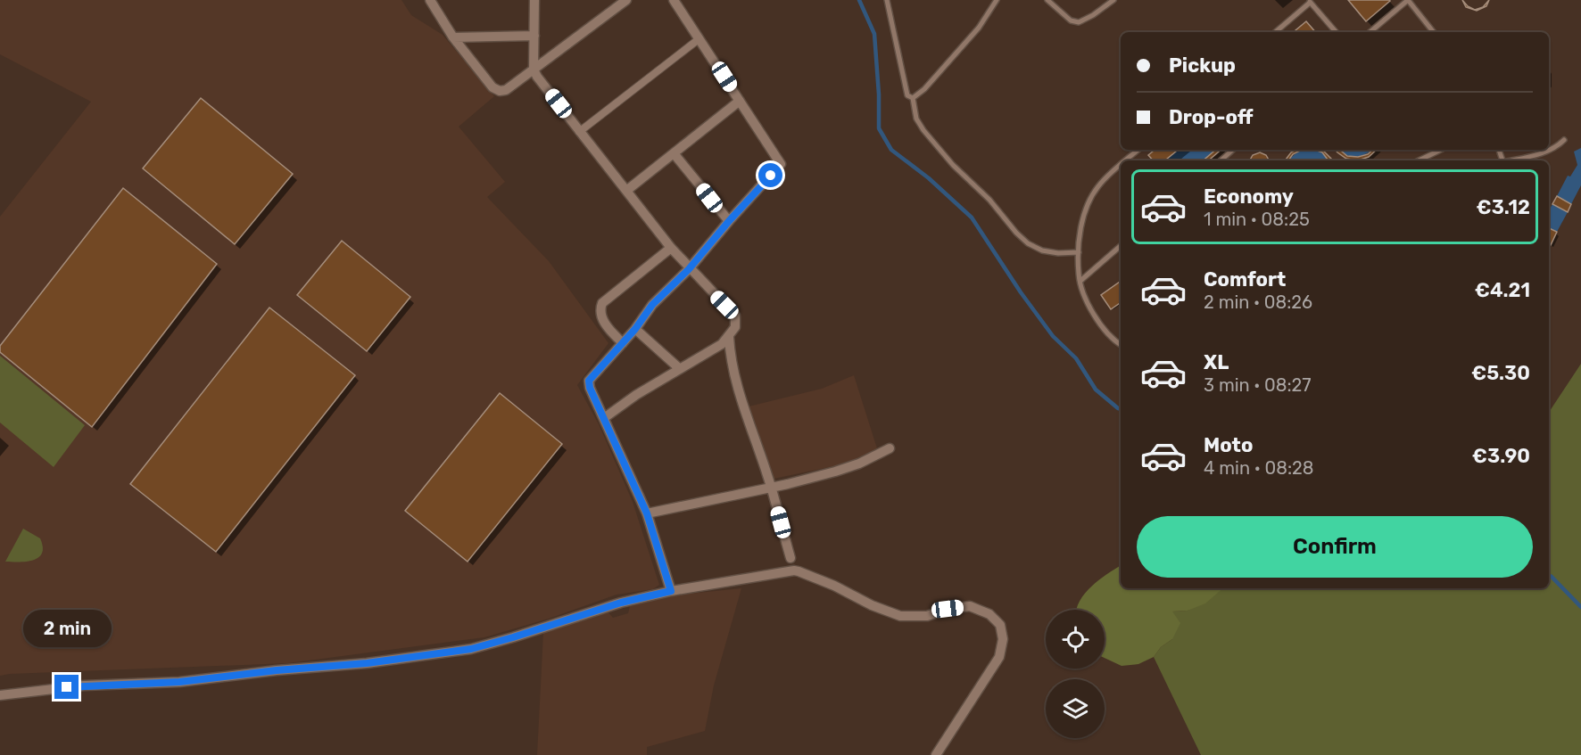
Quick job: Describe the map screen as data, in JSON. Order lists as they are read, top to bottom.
{
  "page": {
    "banner": ["Pickup", "Drop-off"],
    "list": [
      {
        "name": "Economy",
        "note": "1 min · 08:25",
        "value": "€3.12"
      },
      {
        "name": "Comfort",
        "note": "2 min · 08:26",
        "value": "€4.21"
      },
      {
        "name": "XL",
        "note": "3 min · 08:27",
        "value": "€5.30"
      },
      {
        "name": "Moto",
        "note": "4 min · 08:28",
        "value": "€3.90"
      }
    ],
    "buttons": "Confirm",
    "bubble": "2 min"
  }
}
